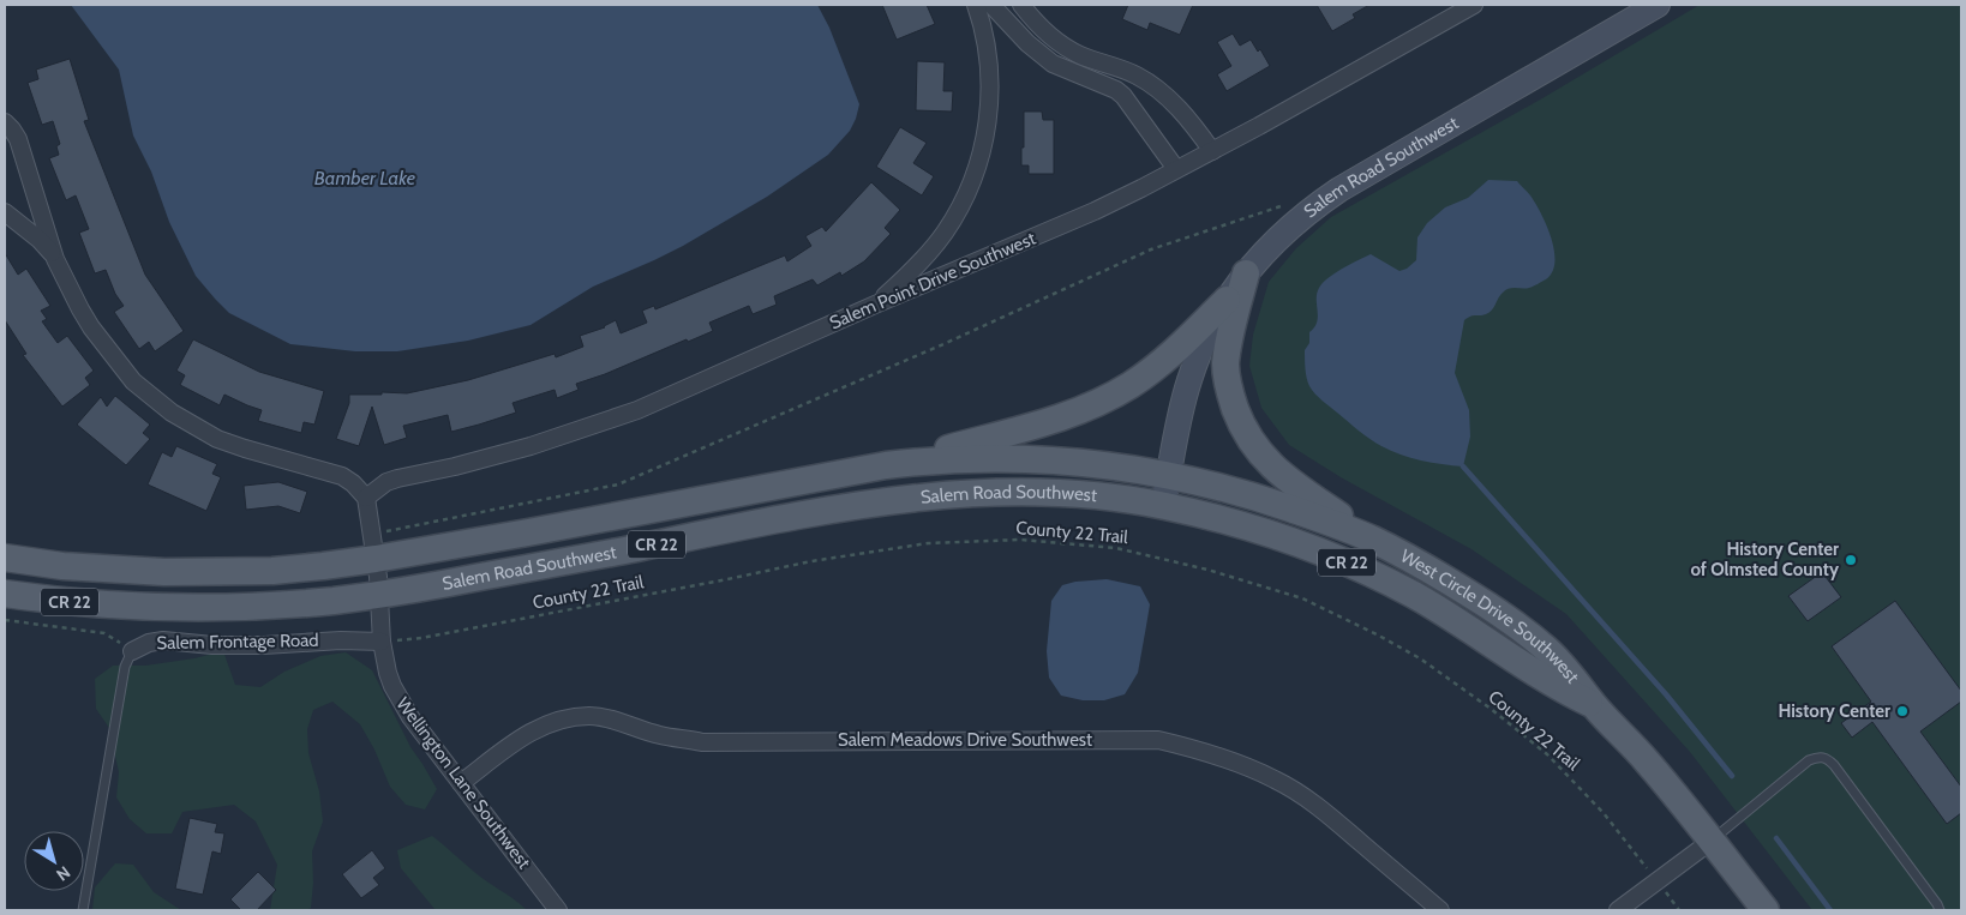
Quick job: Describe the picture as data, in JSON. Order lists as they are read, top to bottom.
{
  "streets": {
    "main road": ["Salem Road Southwest", "CR 22", "West Circle Drive Southwest"],
    "street": [
      "Salem Point Drive Southwest",
      "Salem Frontage Road",
      "Salem Meadows Drive Southwest",
      "Wellington Lane Southwest"
    ],
    "path": ["County 22 Trail"]
  },
  "crossings": [
    ["Salem Road Southwest", "West Circle Drive Southwest"],
    ["Salem Road Southwest", "Wellington Lane Southwest"],
    ["County 22 Trail", "Salem Frontage Road"],
    ["County 22 Trail", "Wellington Lane Southwest"],
    ["Salem Frontage Road", "Wellington Lane Southwest"],
    ["Salem Meadows Drive Southwest", "Wellington Lane Southwest"]
  ],
  "water": ["Bamber Lake"],
  "places": ["History Center of Olmsted County", "History Center"],
  "north": "bottom right"
}
